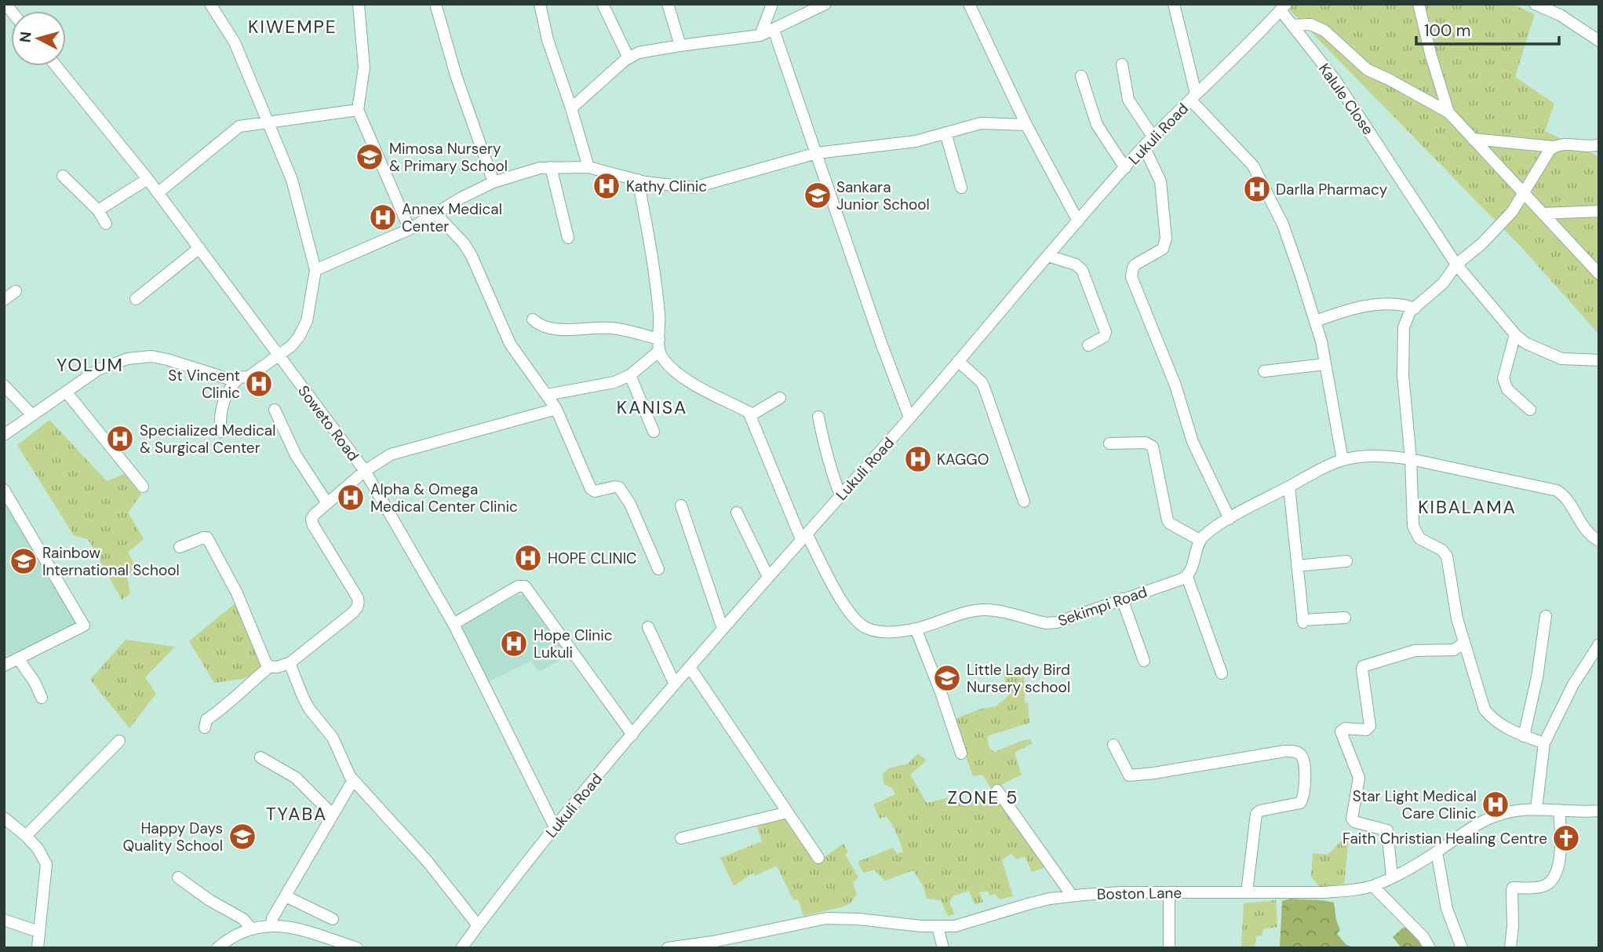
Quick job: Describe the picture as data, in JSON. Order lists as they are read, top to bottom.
{
  "streets": {
    "street": [
      "Kalule Close",
      "Lukuli Road",
      "Soweto Road",
      "Sekimpi Road",
      "Boston Lane"
    ]
  },
  "crossings": [
    ["Kalule Close", "Lukuli Road"],
    ["Lukuli Road", "Soweto Road"],
    ["Lukuli Road", "Sekimpi Road"]
  ],
  "districts": [
    "KIWEMPE",
    "YOLUM",
    "KANISA",
    "KIBALAMA",
    "ZONE 5",
    "TYABA"
  ],
  "places": {
    "school or university": [
      "Mimosa Nursery & Primary School",
      "Sankara Junior School",
      "Rainbow International School",
      "Little Lady Bird Nursery school",
      "Happy Days Quality School"
    ],
    "hospital": [
      "Kathy Clinic",
      "Darlla Pharmacy",
      "Annex Medical Center",
      "St Vincent Clinic",
      "Specialized Medical & Surgical Center",
      "KAGGO",
      "Alpha & Omega Medical Center Clinic",
      "HOPE CLINIC",
      "Hope Clinic Lukuli",
      "Star Light Medical Care Clinic"
    ],
    "church": ["Faith Christian Healing Centre"]
  },
  "scale_bar": "100 m",
  "north": "left"
}
